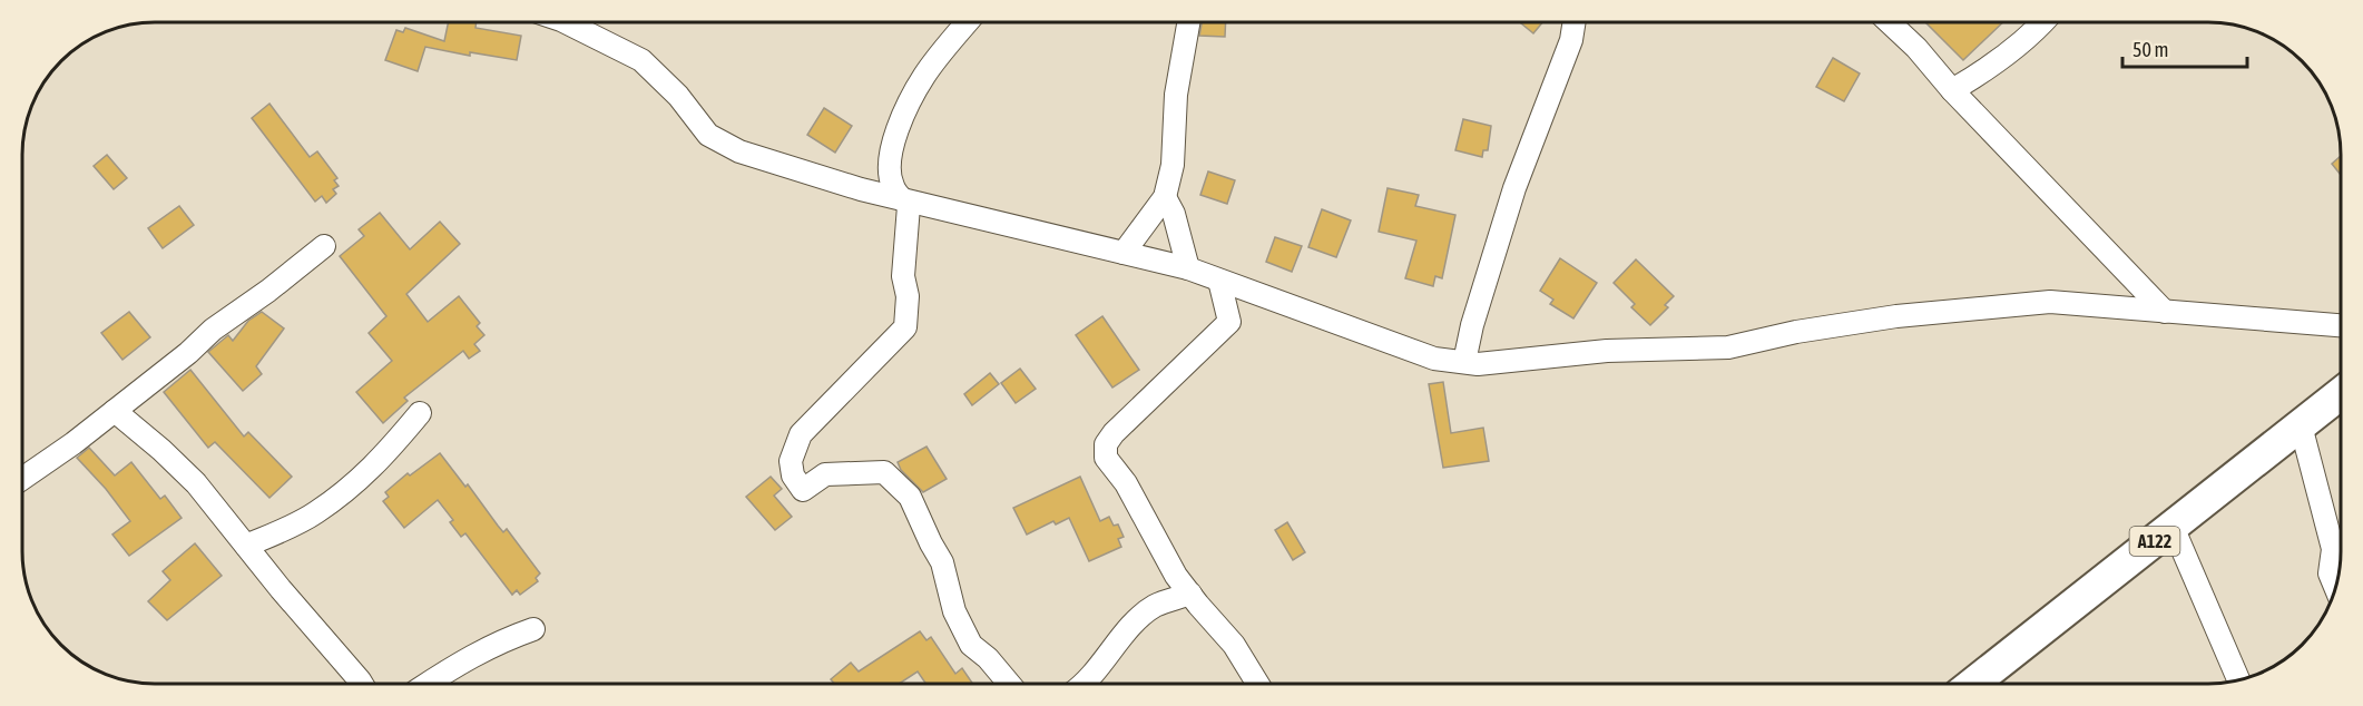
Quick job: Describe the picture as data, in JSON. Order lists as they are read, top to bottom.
{
  "streets": {
    "highway": ["A122"]
  },
  "scale_bar": "50 m"
}
